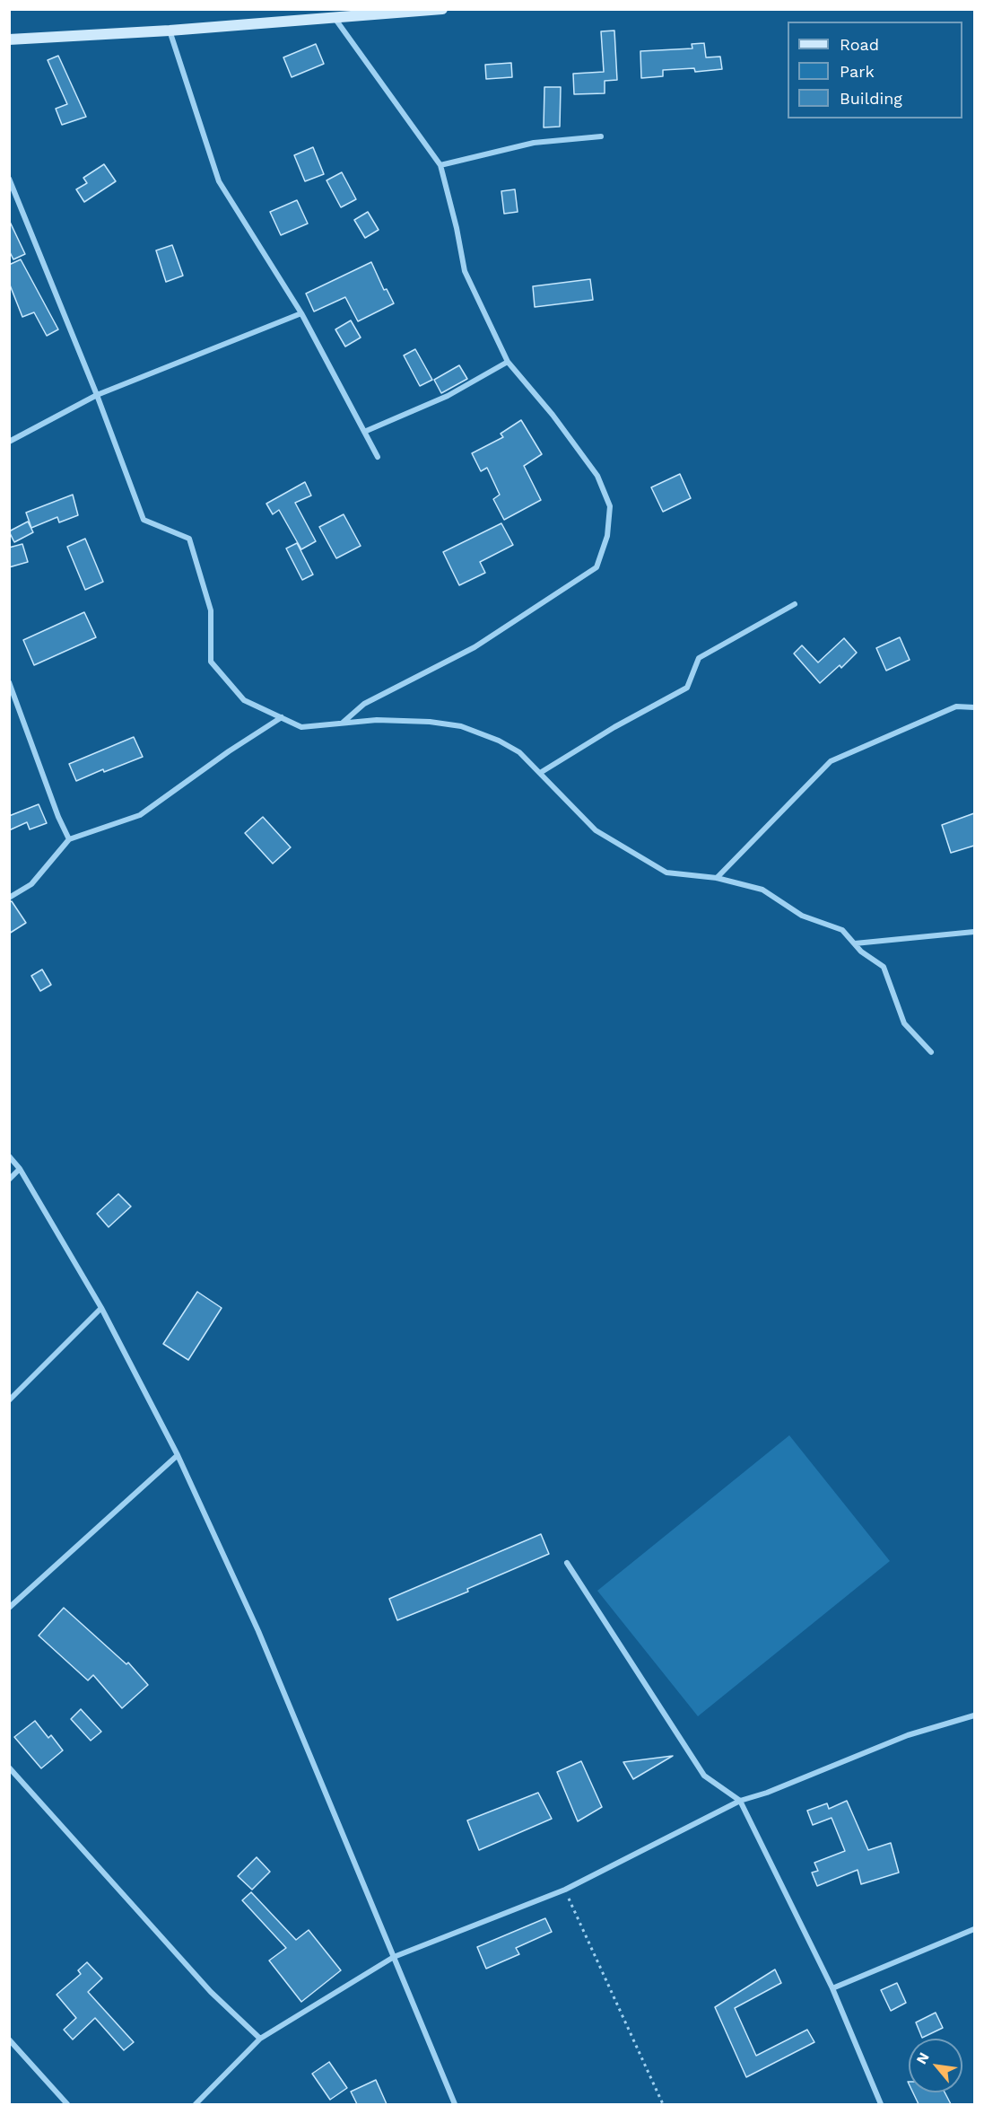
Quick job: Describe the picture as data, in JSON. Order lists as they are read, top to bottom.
{
  "legend": ["Road", "Park", "Building"],
  "north": "top left"
}
